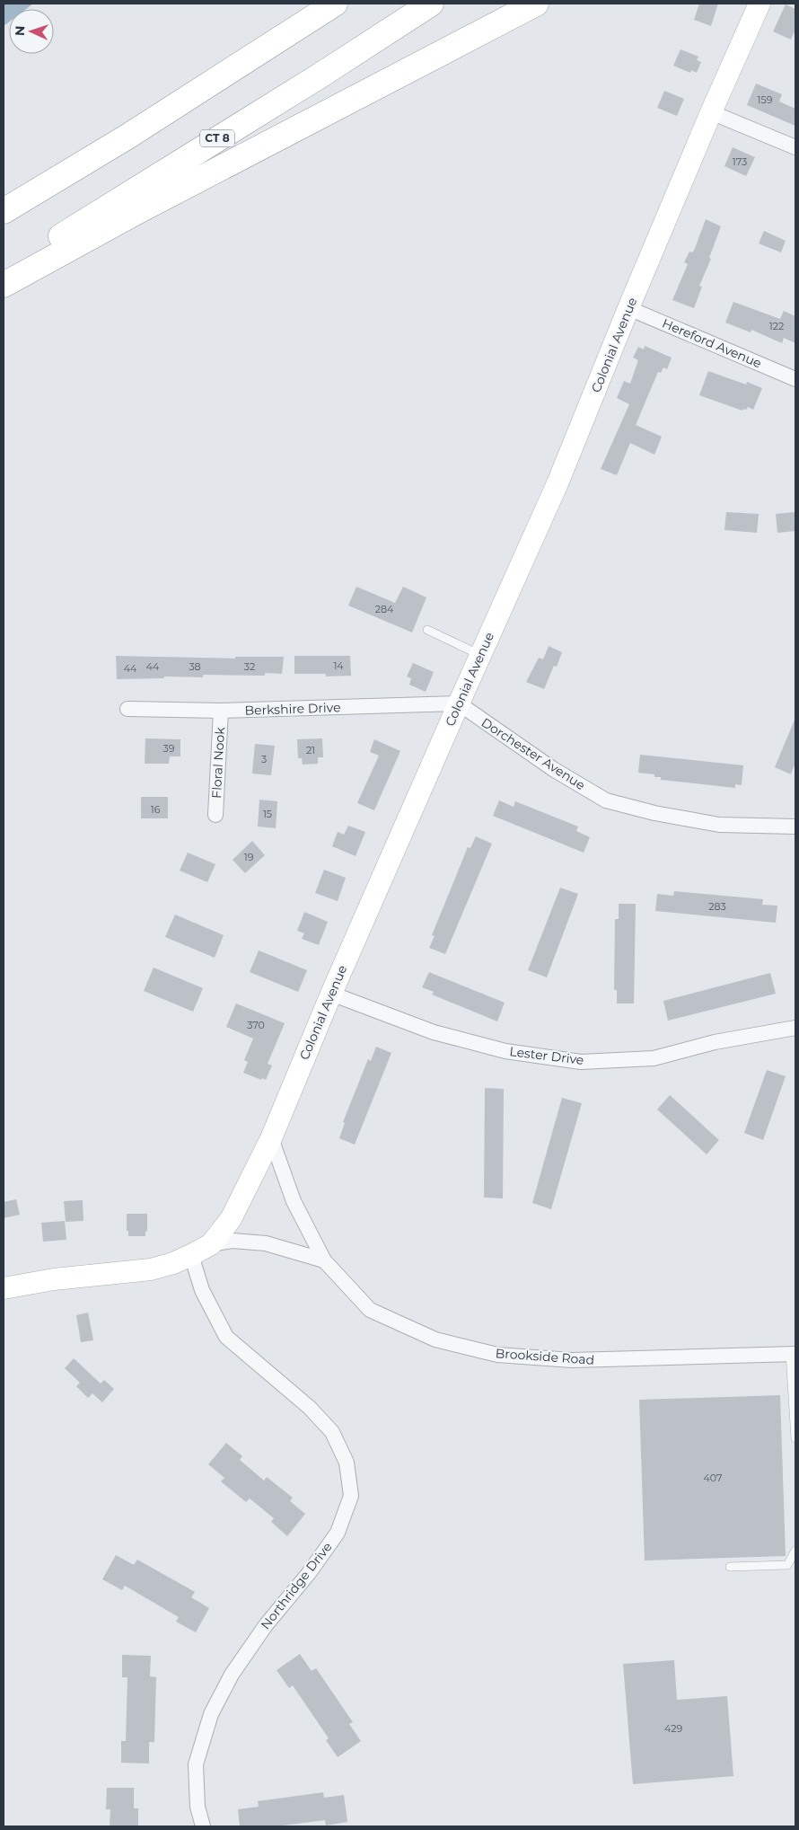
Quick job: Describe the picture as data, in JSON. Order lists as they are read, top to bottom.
{
  "streets": {
    "highway": ["CT 8"],
    "street": [
      "Hereford Avenue",
      "Colonial Avenue",
      "Berkshire Drive",
      "Dorchester Avenue",
      "Floral Nook",
      "Lester Drive",
      "Brookside Road",
      "Northridge Drive"
    ]
  },
  "crossings": [
    ["Hereford Avenue", "Colonial Avenue"],
    ["Colonial Avenue", "Berkshire Drive"],
    ["Colonial Avenue", "Dorchester Avenue"],
    ["Colonial Avenue", "Lester Drive"],
    ["Colonial Avenue", "Brookside Road"],
    ["Colonial Avenue", "Northridge Drive"],
    ["Berkshire Drive", "Dorchester Avenue"],
    ["Berkshire Drive", "Floral Nook"]
  ],
  "house_numbers": [
    "159",
    "173",
    "122",
    "284",
    "14",
    "44",
    "38",
    "32",
    "44",
    "39",
    "21",
    "3",
    "16",
    "15",
    "19",
    "283",
    "370",
    "407",
    "429"
  ],
  "north": "left"
}
